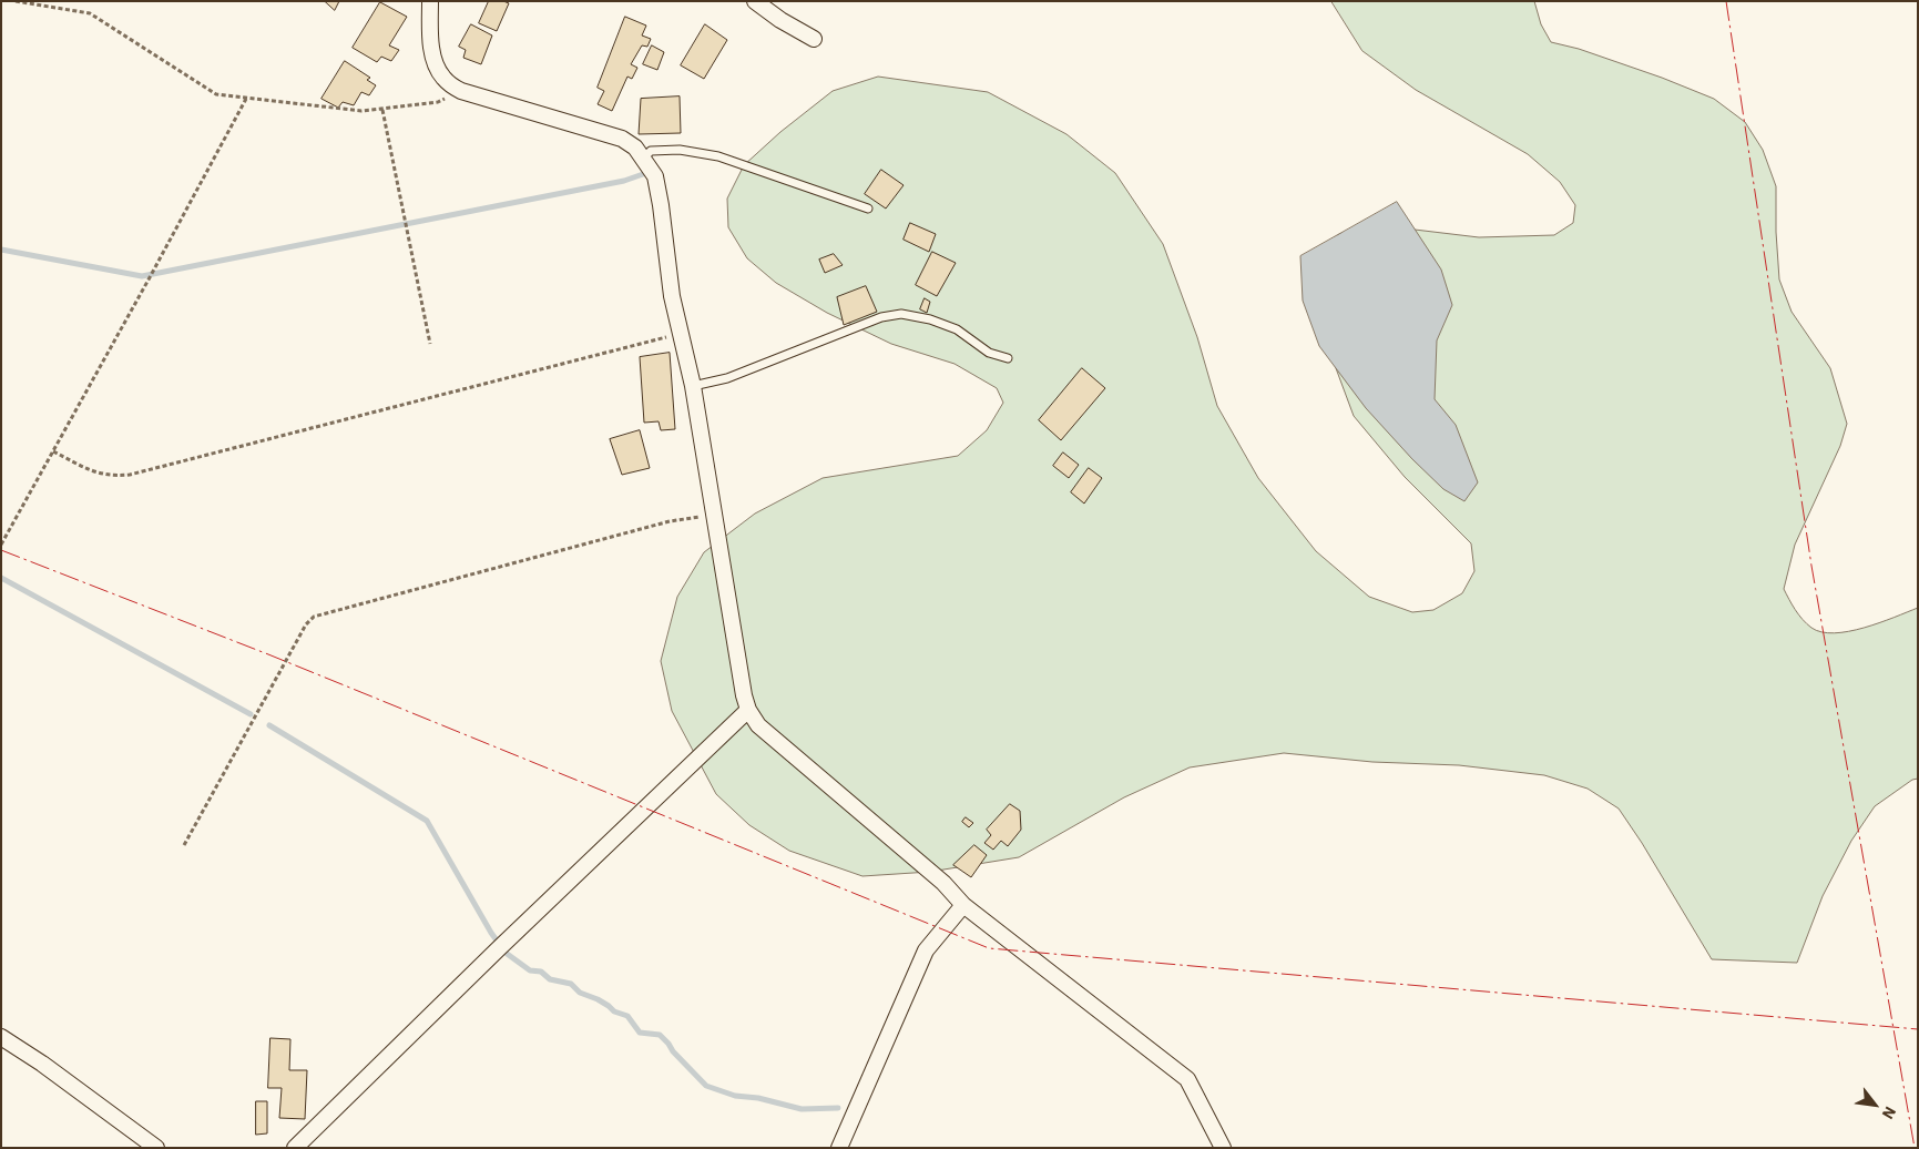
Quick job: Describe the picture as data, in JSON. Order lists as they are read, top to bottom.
{
  "north": "bottom right"
}
